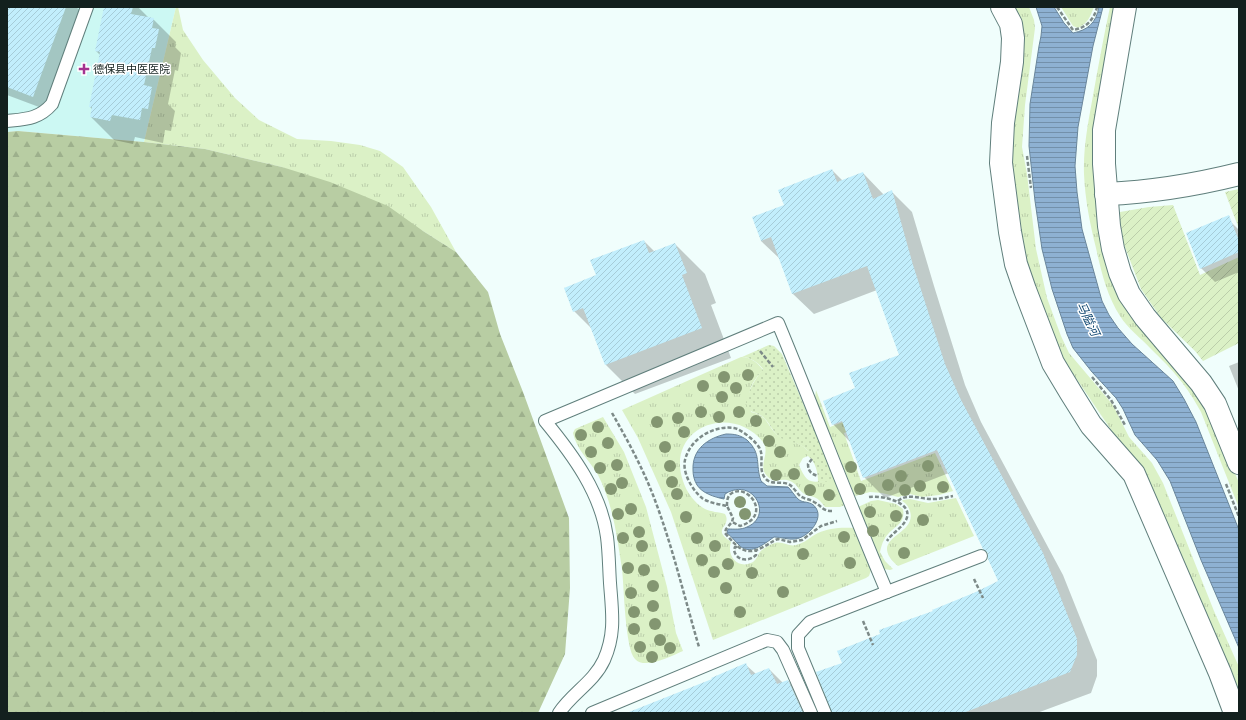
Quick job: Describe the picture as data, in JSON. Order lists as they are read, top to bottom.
{
  "water": ["马隘河"],
  "places": {
    "health": ["德保县中医医院"]
  }
}
